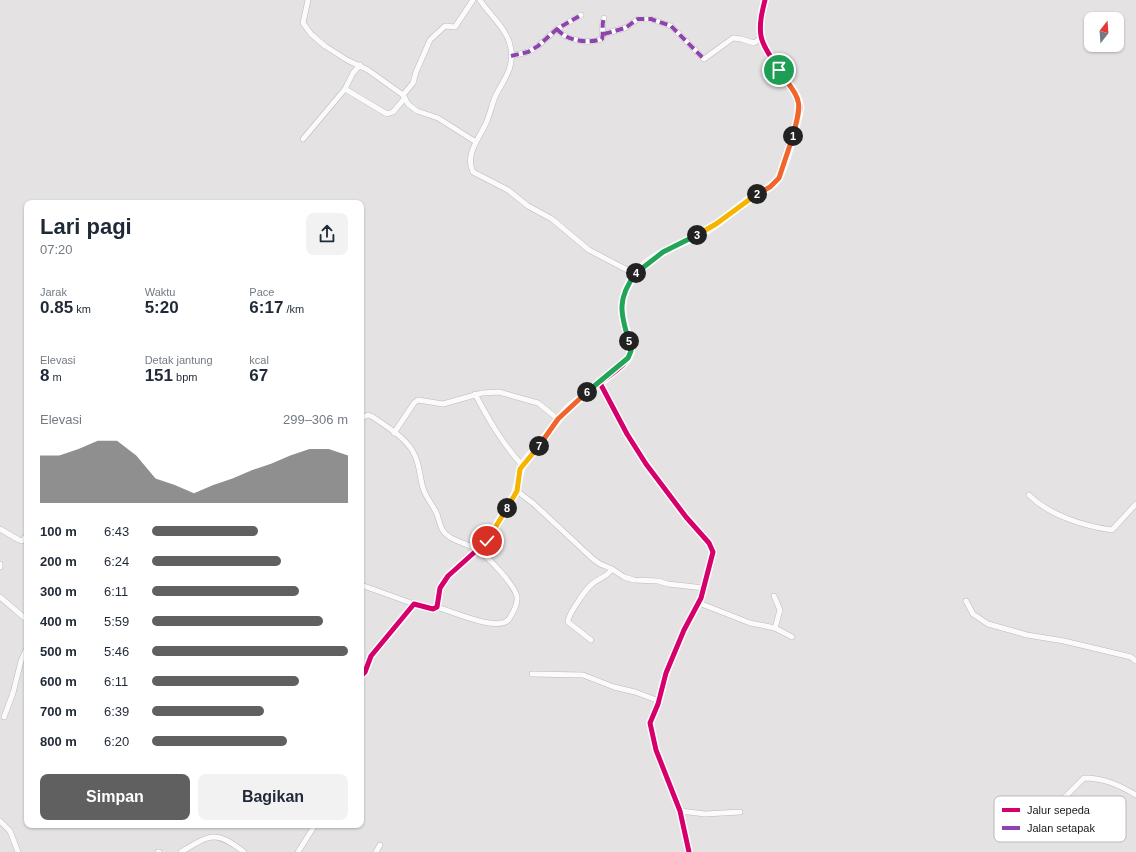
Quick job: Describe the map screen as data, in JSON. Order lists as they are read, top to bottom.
{
  "legend": ["Jalur sepeda", "Jalan setapak"],
  "north": "top",
  "page": {
    "pins": [
      "1",
      "2",
      "3",
      "4",
      "5",
      "6",
      "7",
      "8"
    ],
    "heading": ["Lari pagi", "07:20"],
    "stats": [
      ["Jarak", "0.85 km"],
      ["Waktu", "5:20"],
      ["Pace", "6:17 /km"],
      ["Elevasi", "8 m"],
      ["Detak jantung", "151 bpm"],
      ["kcal", "67"]
    ],
    "chart": ["Elevasi", "299–306 m"],
    "list": [
      {
        "name": "100 m",
        "note": "6:43"
      },
      {
        "name": "200 m",
        "note": "6:24"
      },
      {
        "name": "300 m",
        "note": "6:11"
      },
      {
        "name": "400 m",
        "note": "5:59"
      },
      {
        "name": "500 m",
        "note": "5:46"
      },
      {
        "name": "600 m",
        "note": "6:11"
      },
      {
        "name": "700 m",
        "note": "6:39"
      },
      {
        "name": "800 m",
        "note": "6:20"
      }
    ],
    "buttons": ["Simpan", "Bagikan"]
  }
}
